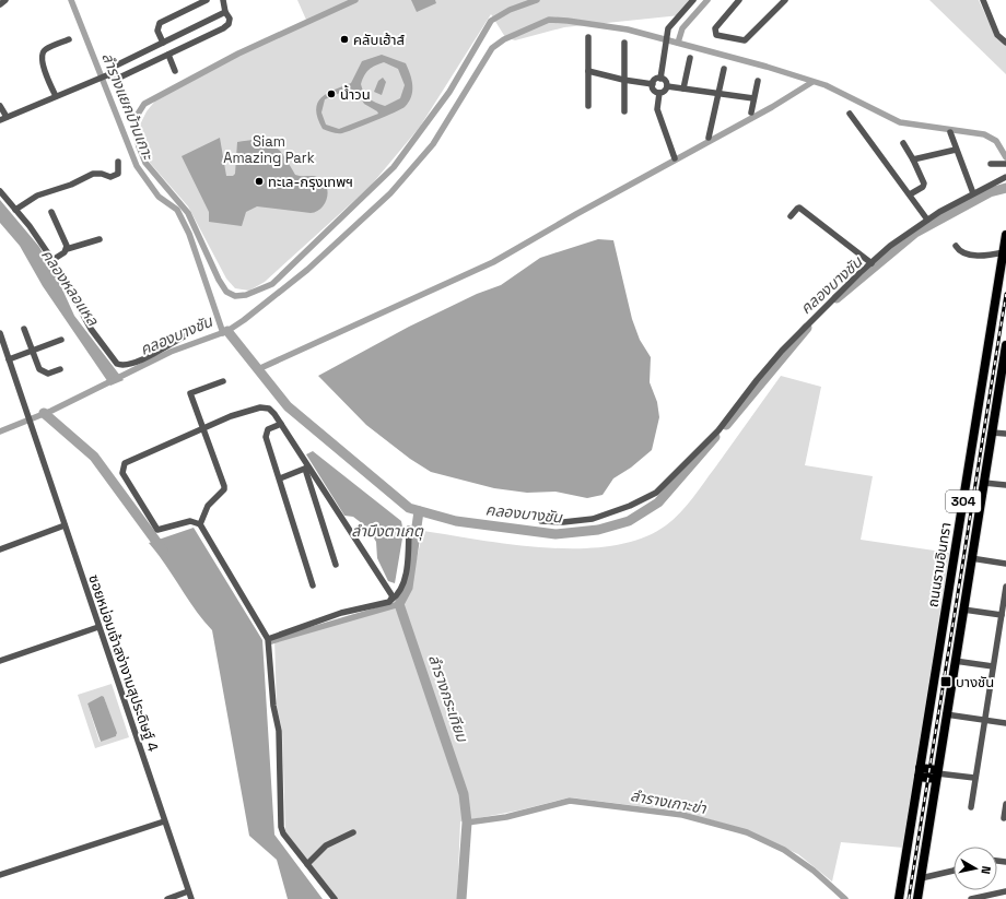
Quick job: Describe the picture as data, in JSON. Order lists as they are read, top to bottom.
{
  "streets": {
    "highway": ["304", "ถนนรามอินทรา"],
    "street": ["ซอยหม่อมเจ้าสง่างามสุประดิษฐ์ 4"]
  },
  "water": [
    "ลำรางแยกบ้านเกาะ",
    "คลองบางชัน",
    "คลองหลอแหล",
    "ลำบึงตาเกตุ",
    "ลำรางกระเทียม",
    "ลำรางเกาะข่า"
  ],
  "parks": ["Siam Amazing Park"],
  "places": {
    "other": ["คลับเฮ้าส์", "น้ำวน", "ทะเล-กรุงเทพฯ"],
    "transit": ["บางชัน"]
  },
  "north": "right"
}
